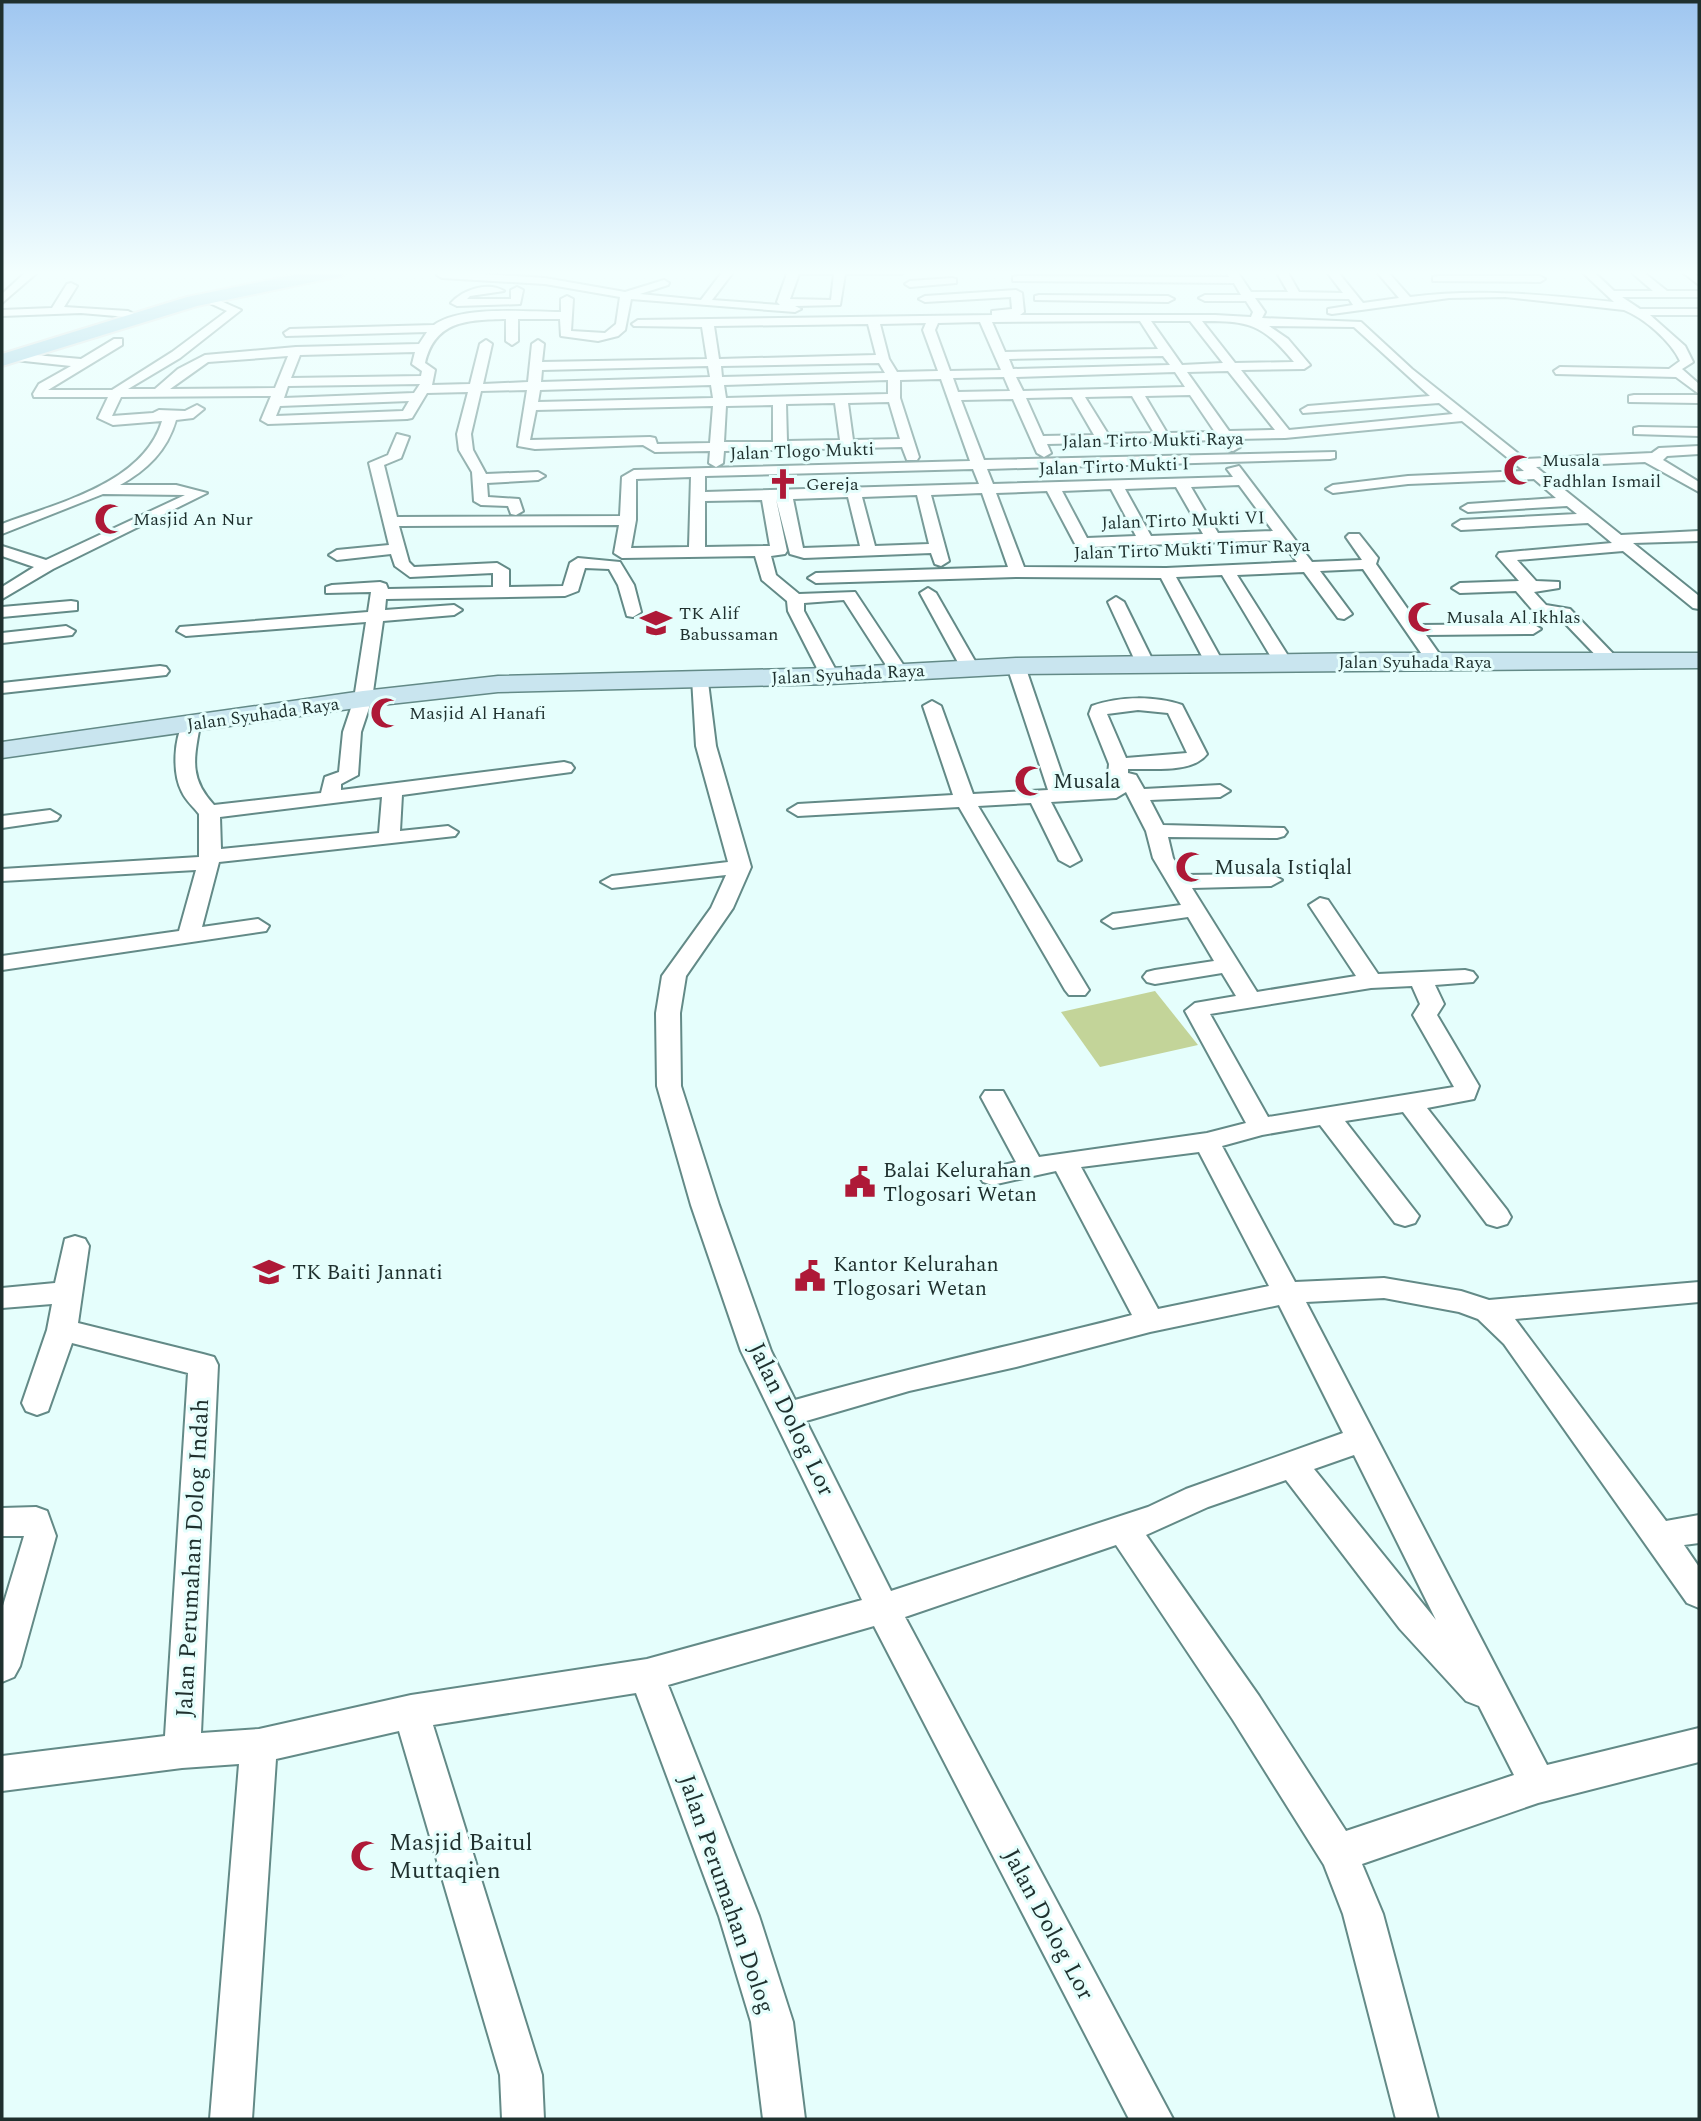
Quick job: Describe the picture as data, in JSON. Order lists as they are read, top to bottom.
{
  "streets": {
    "street": [
      "Jalan Tirto Mukti Raya",
      "Jalan Tlogo Mukti",
      "Jalan Tirto Mukti I",
      "Jalan Tirto Mukti VI",
      "Jalan Tirto Mukti Timur Raya",
      "Jalan Syuhada Raya",
      "Jalan Dolog Lor",
      "Jalan Perumahan Dolog Indah",
      "Jalan Perumahan Dolog"
    ]
  },
  "crossings": [
    ["Jalan Tirto Mukti Raya", "Jalan Tlogo Mukti"]
  ],
  "places": {
    "mosque": [
      "Musala Fadhlan Ismail",
      "Masjid An Nur",
      "Musala Al Ikhlas",
      "Masjid Al Hanafi",
      "Musala",
      "Musala Istiqlal",
      "Masjid Baitul Muttaqien"
    ],
    "church": ["Gereja"],
    "school or university": ["TK Alif Babussaman", "TK Baiti Jannati"],
    "public building": ["Balai Kelurahan Tlogosari Wetan", "Kantor Kelurahan Tlogosari Wetan"]
  }
}
